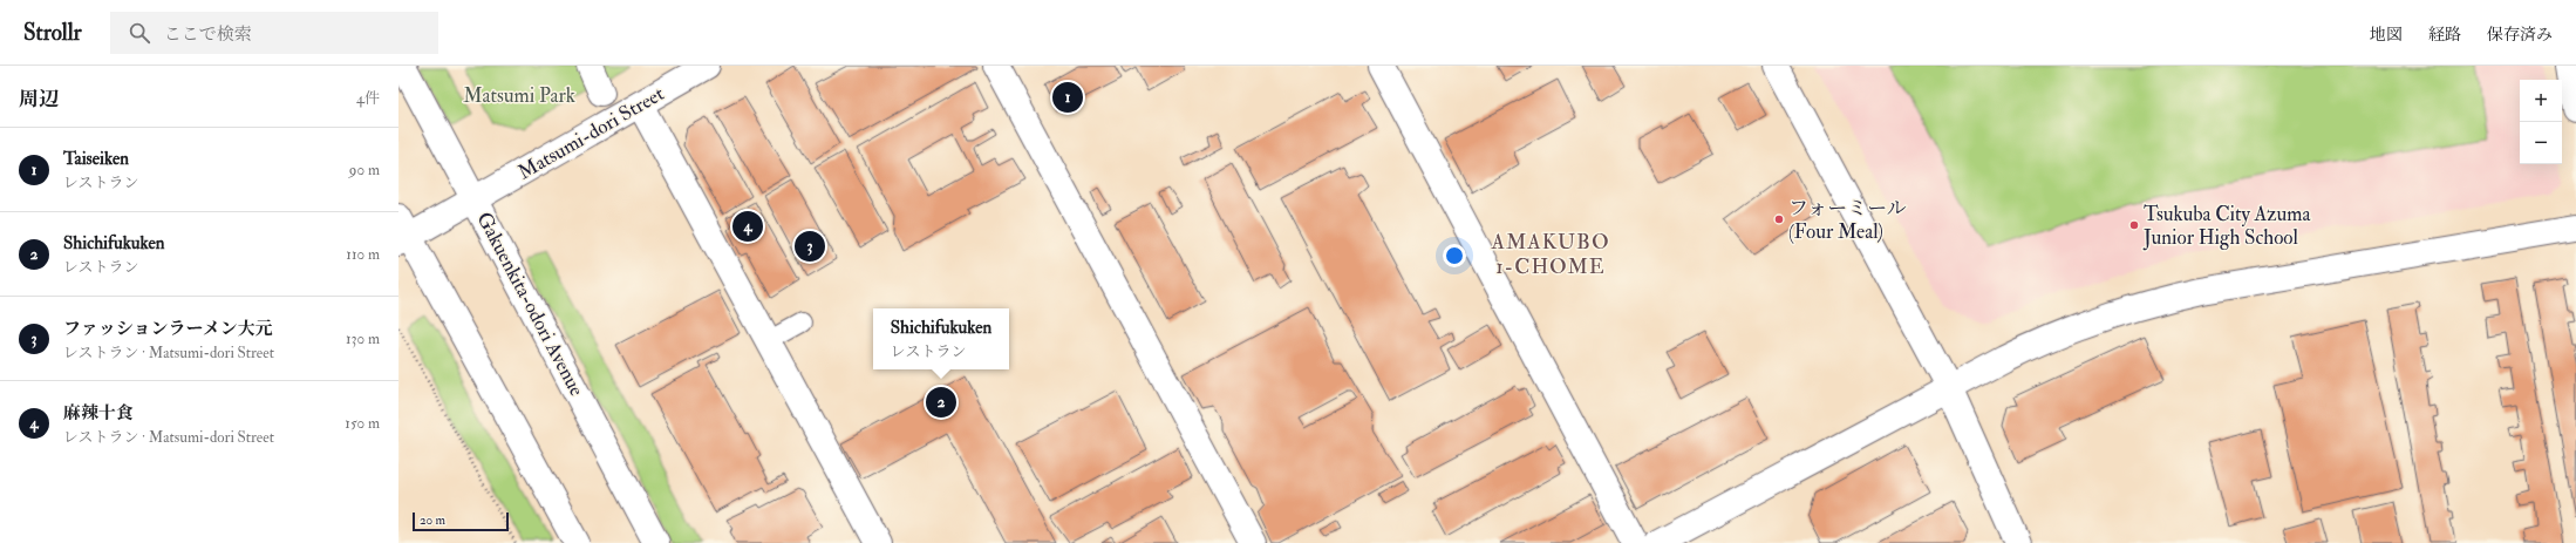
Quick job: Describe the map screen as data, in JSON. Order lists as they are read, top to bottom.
{
  "streets": {
    "street": ["Matsumi-dori Street", "Gakuenkita-odori Avenue"]
  },
  "crossings": [
    ["Matsumi-dori Street", "Gakuenkita-odori Avenue"]
  ],
  "districts": ["AMAKUBO 1-CHOME"],
  "parks": ["Matsumi Park"],
  "places": ["フォーミール (Four Meal)", "Tsukuba City Azuma Junior High School"],
  "scale_bar": "20 m",
  "page": {
    "header": "Strollr",
    "search": "ここで検索",
    "nav": ["地図", "経路", "保存済み"],
    "heading": ["周辺", "4件"],
    "map_buttons": ["+", "−"],
    "pins": [
      "1",
      "4",
      "3",
      "2"
    ],
    "list": [
      {
        "mark": "1",
        "name": "Taiseiken",
        "note": "レストラン",
        "value": "90 m"
      },
      {
        "mark": "2",
        "name": "Shichifukuken",
        "note": "レストラン",
        "value": "110 m"
      },
      {
        "mark": "3",
        "name": "ファッションラーメン大元",
        "note": "レストラン · Matsumi-dori Street",
        "value": "130 m"
      },
      {
        "mark": "4",
        "name": "麻辣十食",
        "note": "レストラン · Matsumi-dori Street",
        "value": "150 m"
      }
    ],
    "popup": ["Shichifukuken", "レストラン"],
    "scale": "20 m"
  }
}
